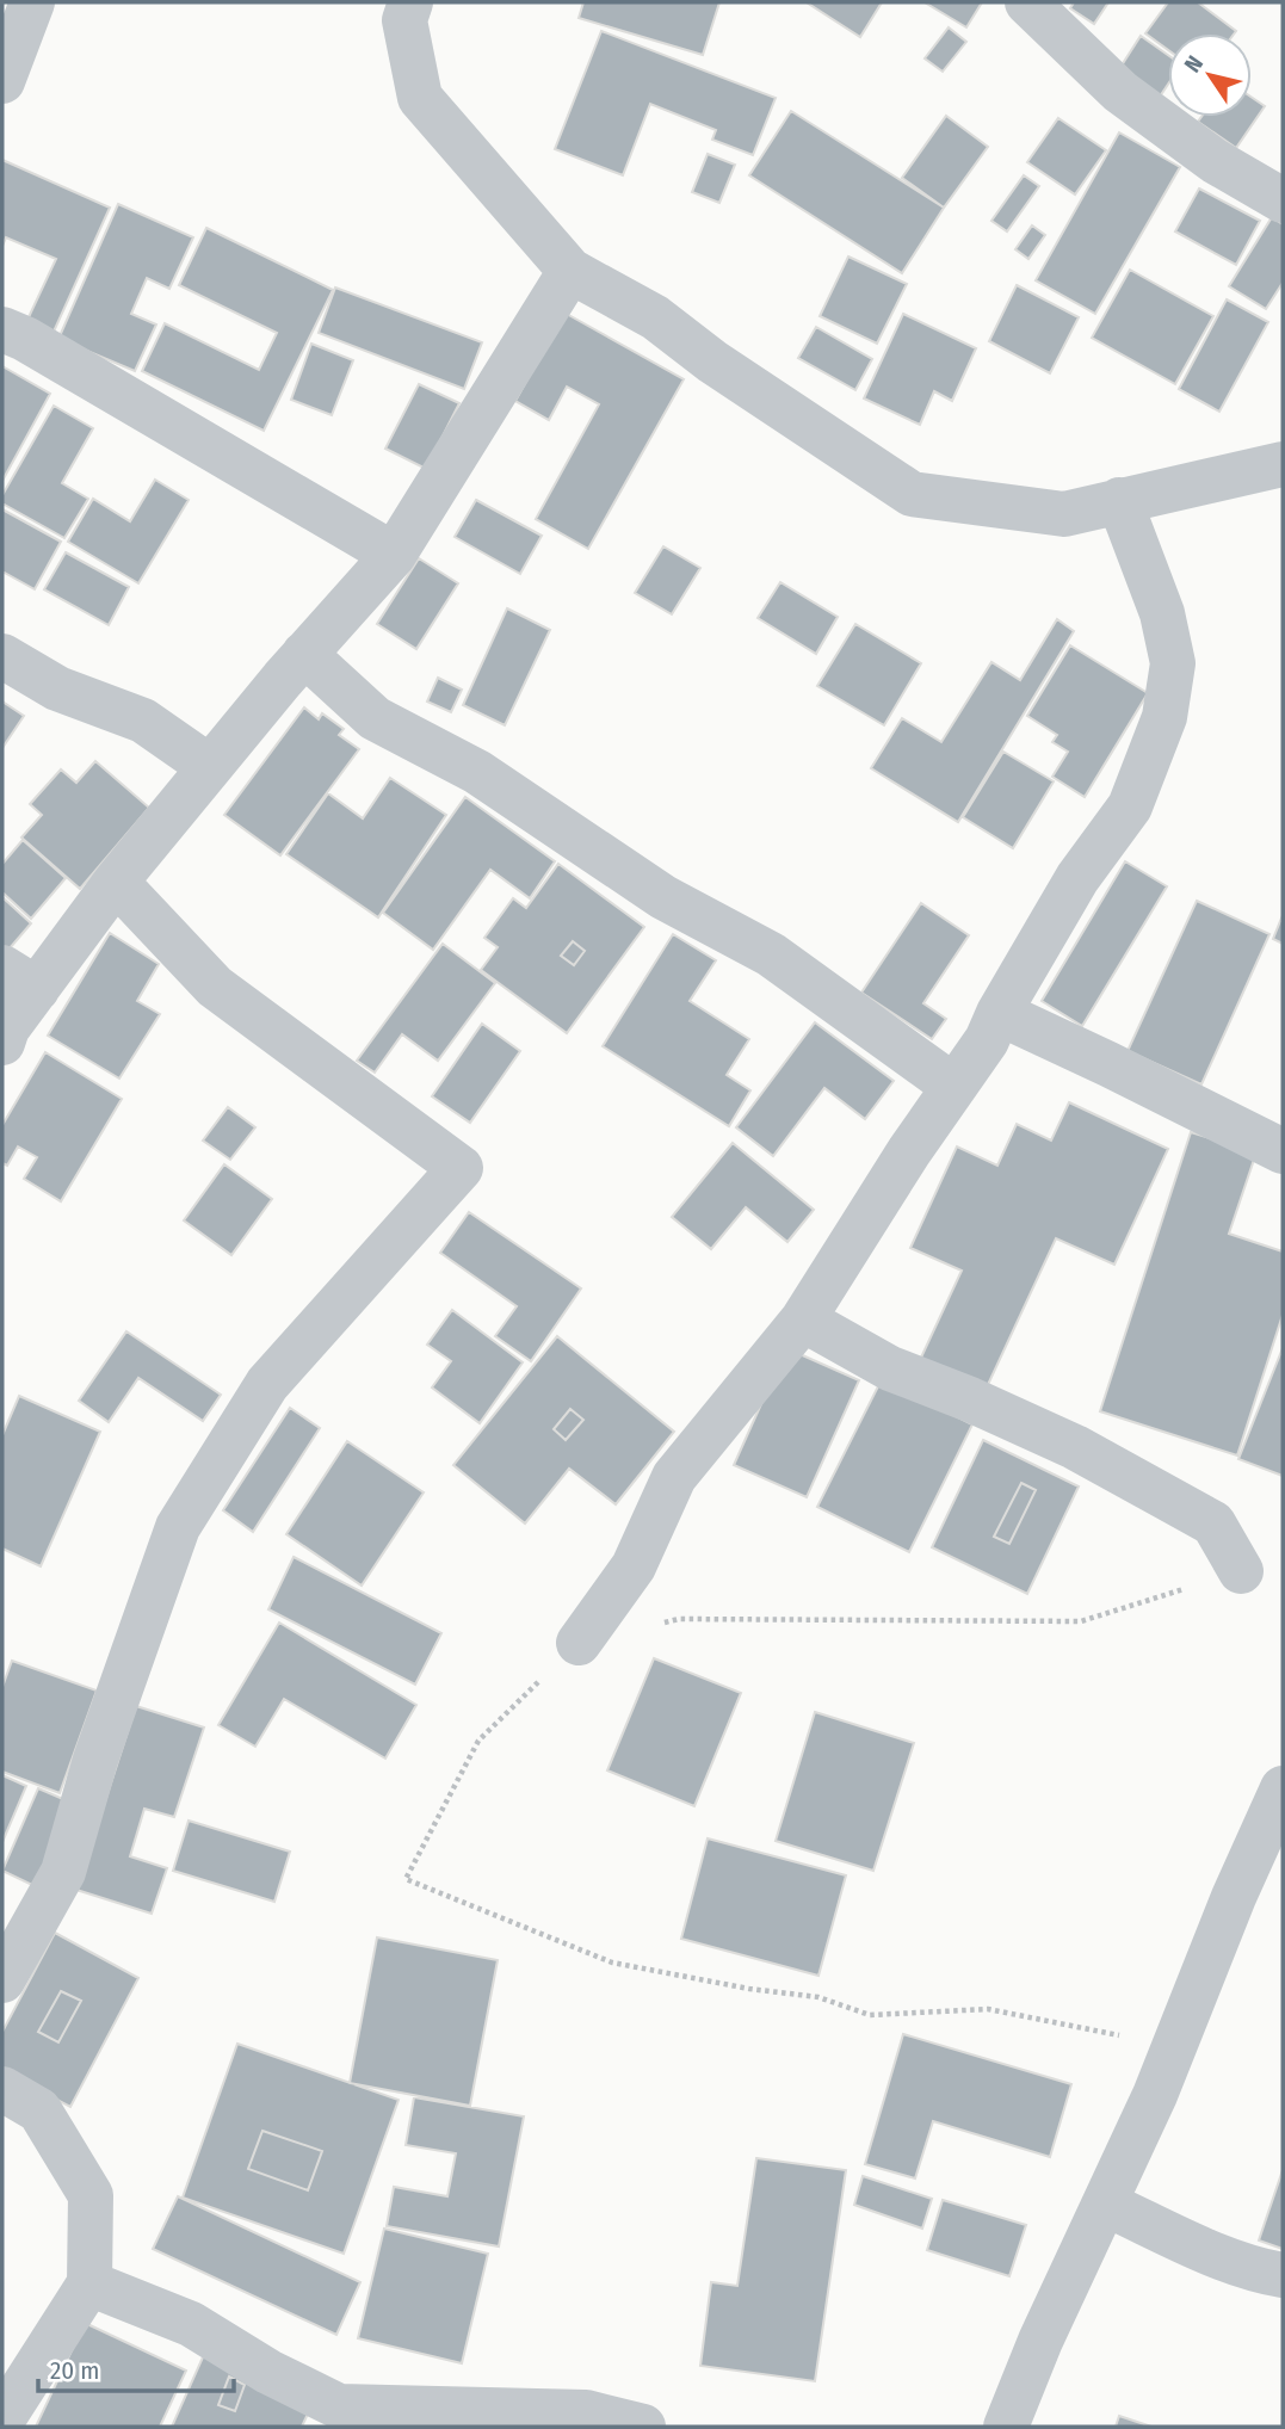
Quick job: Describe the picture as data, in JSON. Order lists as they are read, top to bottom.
{
  "scale_bar": "20 m",
  "north": "top left"
}
